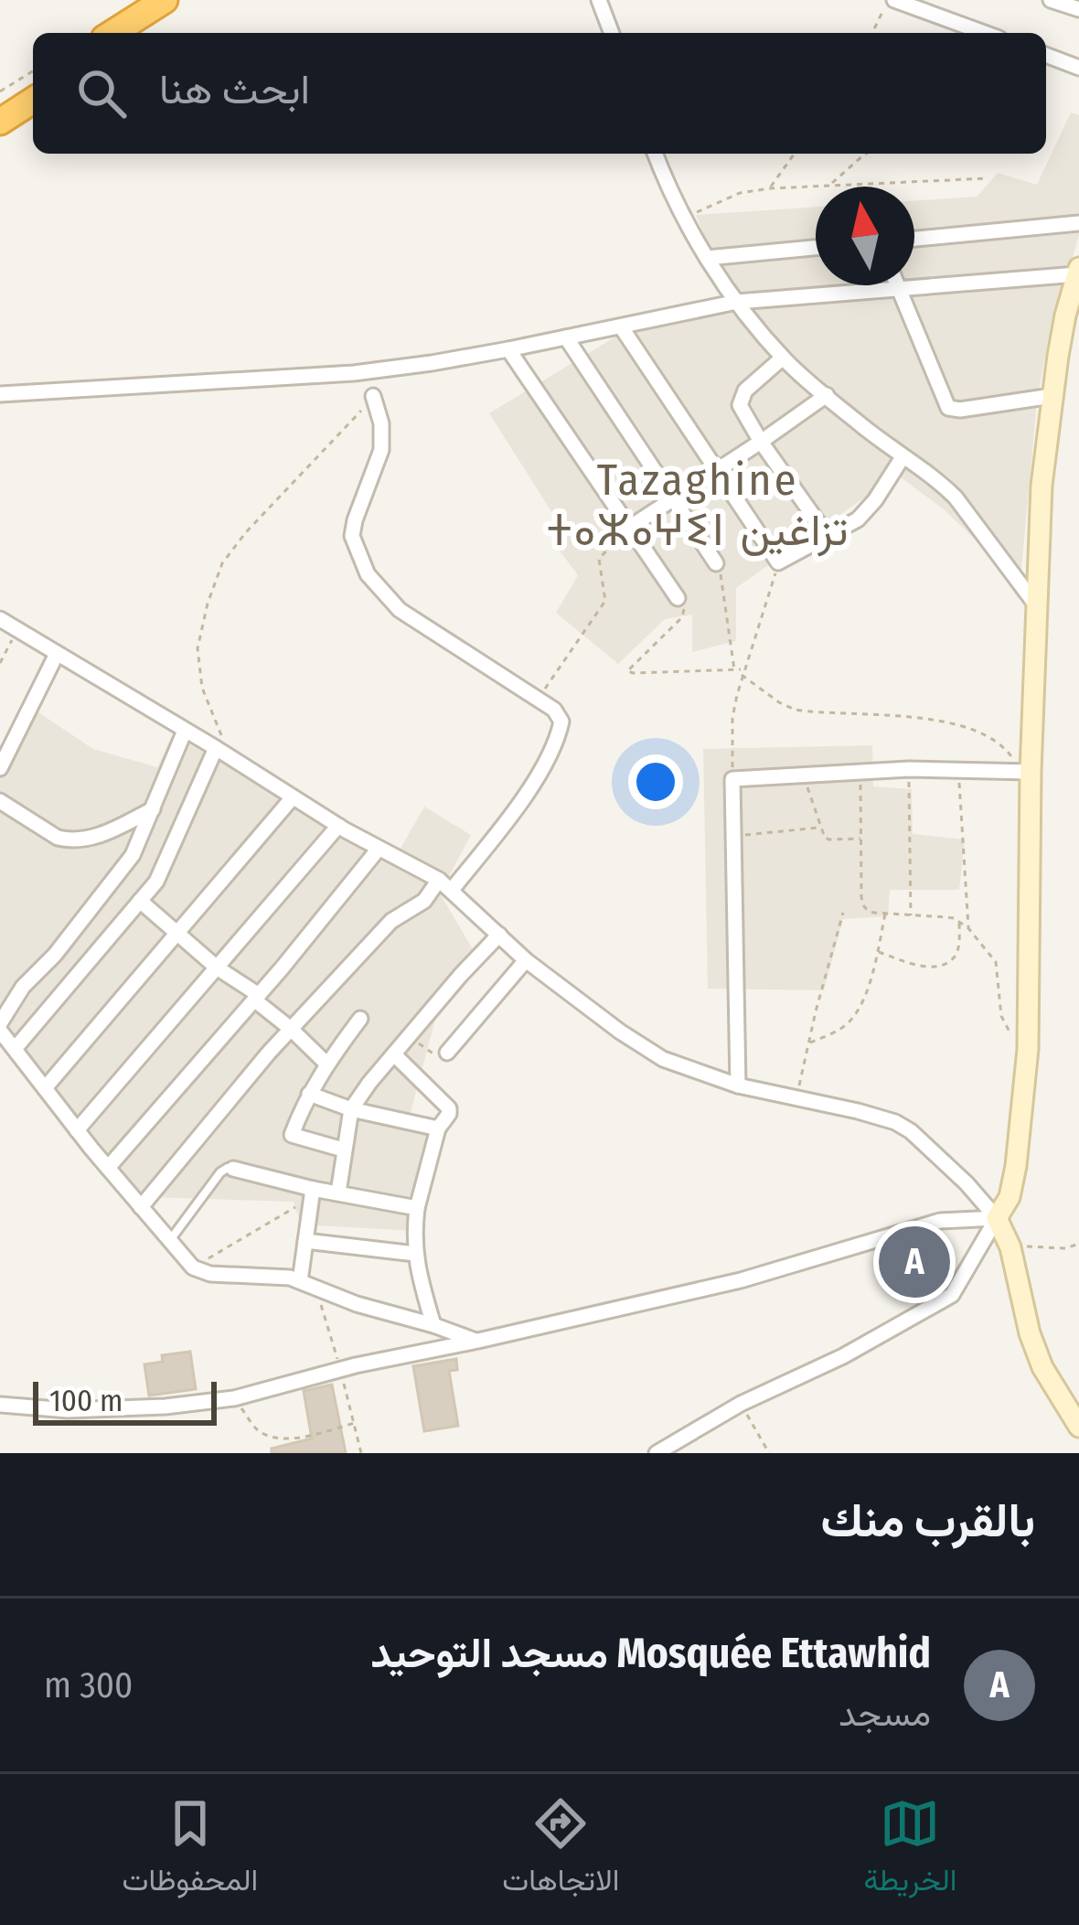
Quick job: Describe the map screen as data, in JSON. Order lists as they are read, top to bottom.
{
  "districts": ["Tazaghine ⵜⴰⵣⴰⵖⵉⵏ تزاغين"],
  "scale_bar": "100 m",
  "north": "top",
  "page": {
    "search": "ابحث هنا",
    "pins": "A",
    "scale": "100 m",
    "heading": "بالقرب منك",
    "list": [
      {
        "mark": "A",
        "name": "Mosquée Ettawhid مسجد التوحيد",
        "note": "مسجد",
        "value": "300 m"
      }
    ],
    "nav": ["الخريطة", "الاتجاهات", "المحفوظات"]
  }
}
